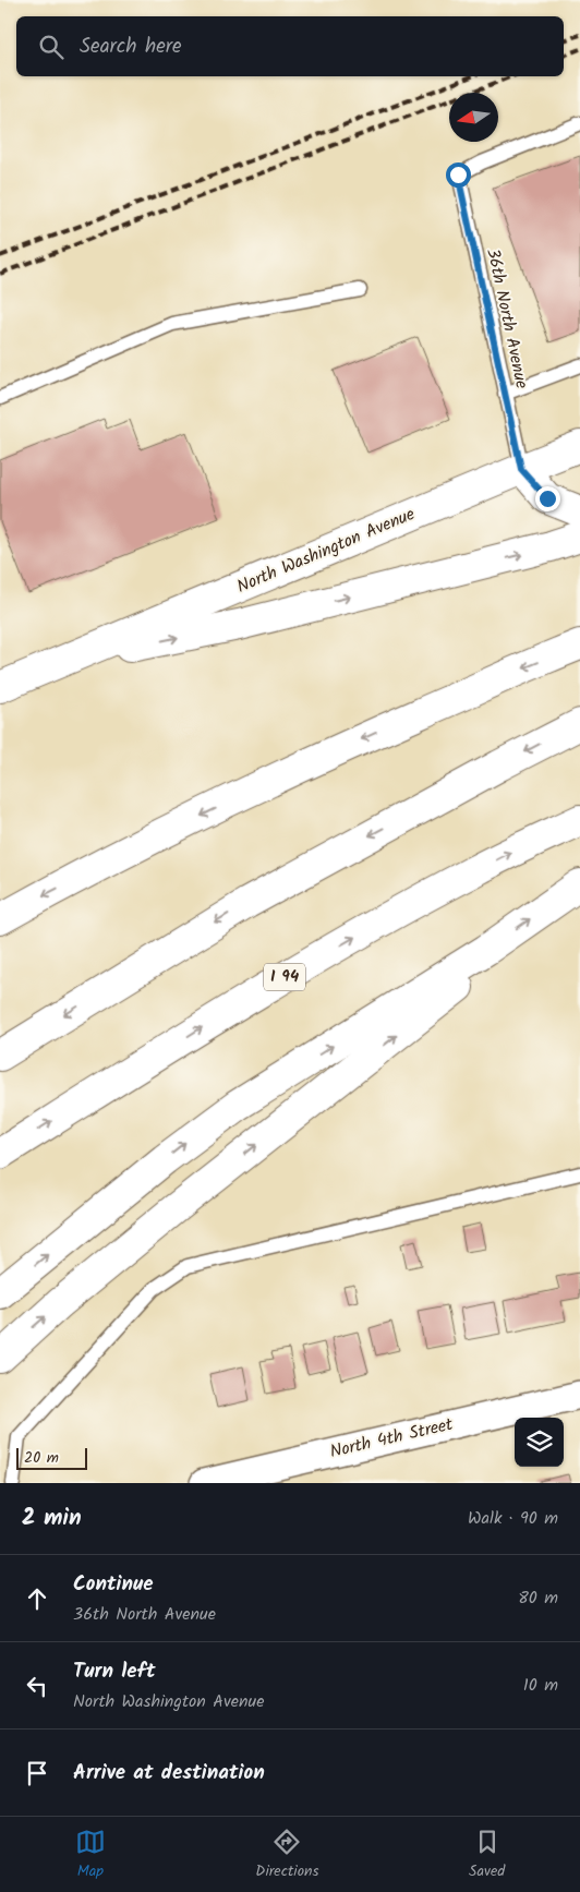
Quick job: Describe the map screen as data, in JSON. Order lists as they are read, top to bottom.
{
  "streets": {
    "main road": ["North Washington Avenue", "I 94"],
    "street": ["North 4th Street"],
    "lane": ["36th North Avenue"]
  },
  "crossings": [
    ["36th North Avenue", "North Washington Avenue"]
  ],
  "scale_bar": "20 m",
  "north": "left",
  "page": {
    "search": "Search here",
    "scale": "20 m",
    "heading": ["2 min", "Walk · 90 m"],
    "list": [
      ["Continue", "36th North Avenue", "80 m"],
      ["Turn left", "North Washington Avenue", "10 m"],
      "Arrive at destination"
    ],
    "nav": ["Map", "Directions", "Saved"]
  }
}
